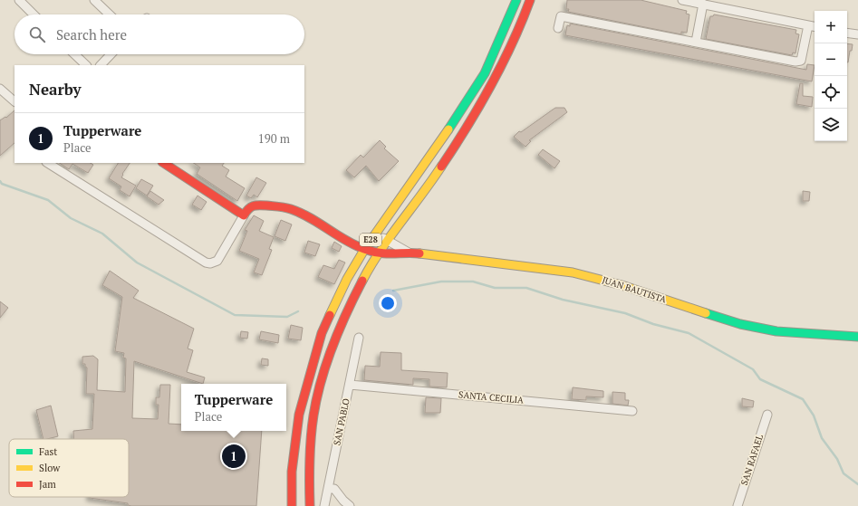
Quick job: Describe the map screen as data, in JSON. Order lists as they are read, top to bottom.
{
  "streets": {
    "main road": ["E28", "JUAN BAUTISTA"],
    "street": ["SANTA CECILIA", "SAN PABLO", "SAN RAFAEL"]
  },
  "crossings": [
    ["E28", "JUAN BAUTISTA"],
    ["SANTA CECILIA", "SAN PABLO"]
  ],
  "legend": ["Fast", "Slow", "Jam"],
  "page": {
    "map_buttons": ["+", "−"],
    "search": "Search here",
    "heading": "Nearby",
    "list": [
      {
        "mark": "1",
        "name": "Tupperware",
        "note": "Place",
        "value": "190 m"
      }
    ],
    "popup": ["Tupperware", "Place"],
    "pins": "1"
  }
}
